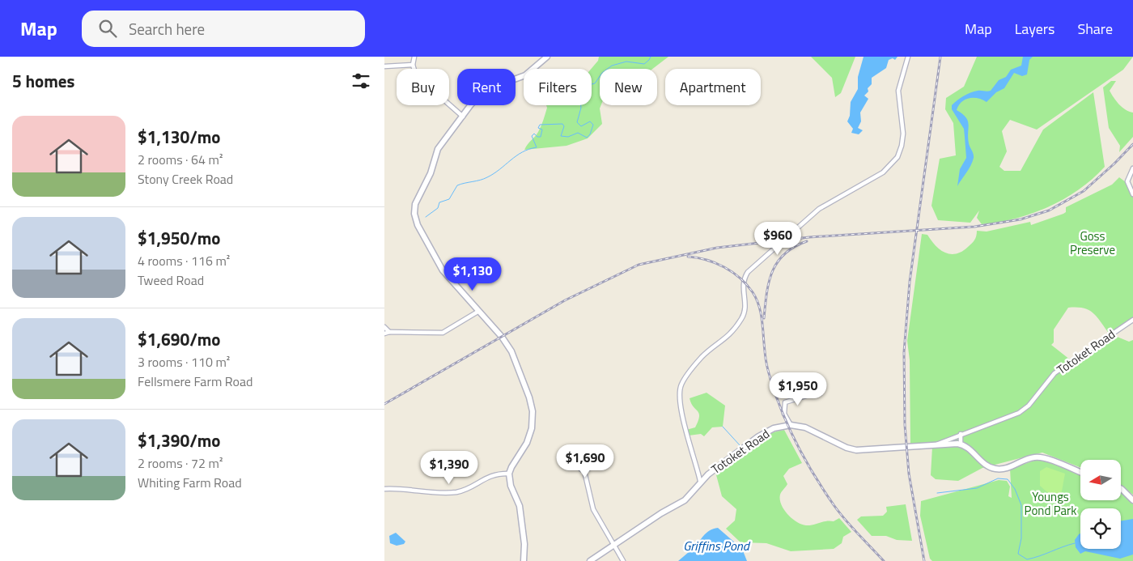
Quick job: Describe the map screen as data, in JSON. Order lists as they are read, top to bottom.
{
  "streets": {
    "main road": ["Totoket Road"]
  },
  "water": ["Griffins Pond"],
  "parks": ["Goss Preserve", "Youngs Pond Park"],
  "north": "left",
  "page": {
    "header": "Map",
    "search": "Search here",
    "nav": ["Map", "Layers", "Share"],
    "heading": "5 homes",
    "chip": [
      "Buy",
      "Rent",
      "Filters",
      "New",
      "Apartment"
    ],
    "list": [
      {
        "name": "$1,130/mo",
        "note": "2 rooms · 64 m² · Stony Creek Road"
      },
      {
        "name": "$1,950/mo",
        "note": "4 rooms · 116 m² · Tweed Road"
      },
      {
        "name": "$1,690/mo",
        "note": "3 rooms · 110 m² · Fellsmere Farm Road"
      },
      {
        "name": "$1,390/mo",
        "note": "2 rooms · 72 m² · Whiting Farm Road"
      }
    ],
    "price": [
      "$960",
      "$1,130",
      "$1,950",
      "$1,690",
      "$1,390"
    ]
  }
}
